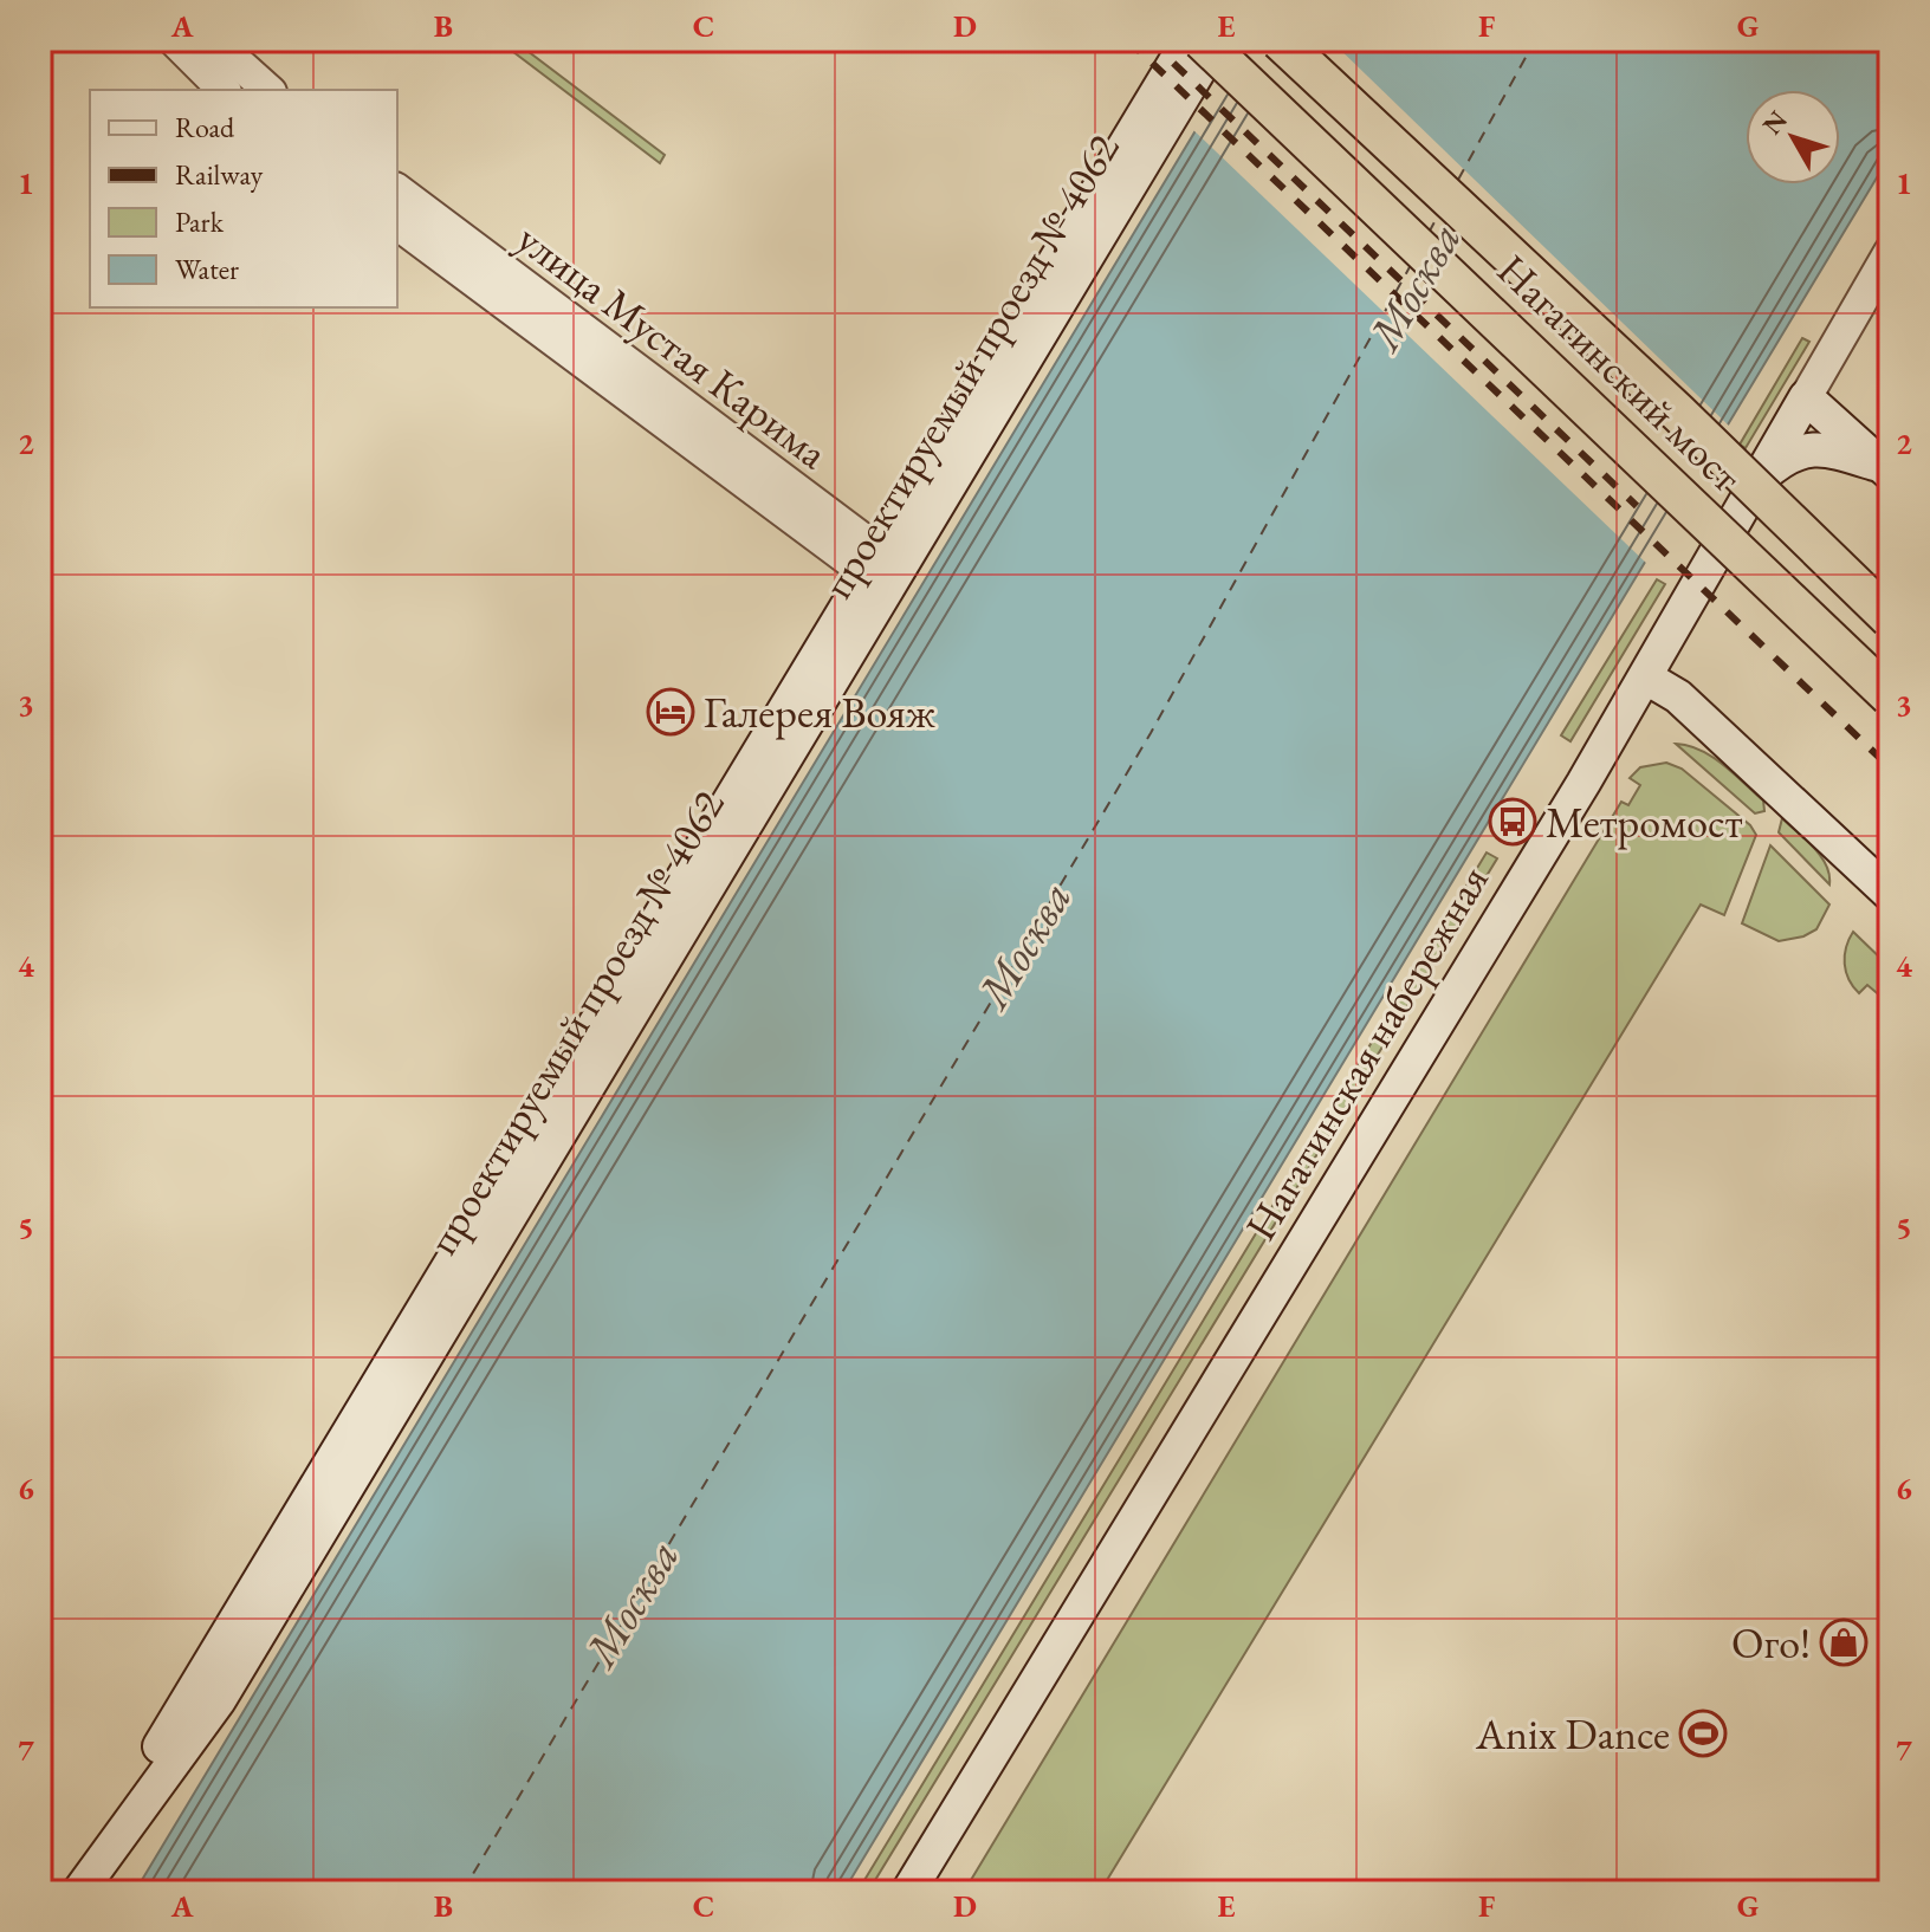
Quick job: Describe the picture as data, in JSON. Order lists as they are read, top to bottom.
{
  "streets": {
    "main road": ["проектируемый проезд № 4062", "Нагатинский мост", "Нагатинская набережная"],
    "street": ["улица Мустая Карима"]
  },
  "crossings": [
    ["улица Мустая Карима", "проектируемый проезд № 4062"]
  ],
  "water": ["Москва"],
  "places": {
    "hotel": ["Галерея Вояж"],
    "bus stop": ["Метромост"],
    "shop": ["Ого!"],
    "sports": ["Anix Dance"]
  },
  "legend": [
    "Road",
    "Railway",
    "Park",
    "Water"
  ],
  "north": "top left",
  "grid": {
    "columns": [
      "A",
      "B",
      "C",
      "D",
      "E",
      "F",
      "G"
    ],
    "rows": [
      "1",
      "2",
      "3",
      "4",
      "5",
      "6",
      "7"
    ]
  }
}
